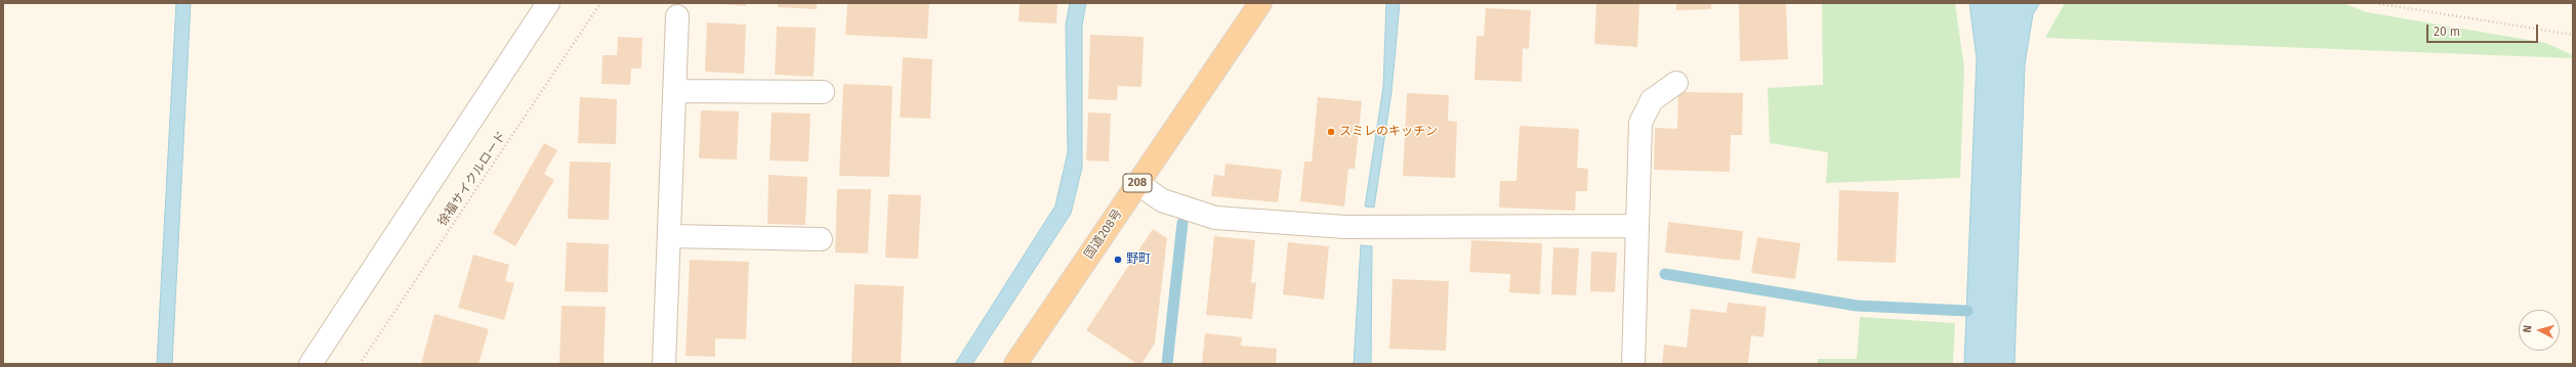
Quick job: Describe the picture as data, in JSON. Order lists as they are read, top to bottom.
{
  "streets": {
    "highway": ["208", "国道208号"],
    "path": ["徐福サイクルロード"]
  },
  "places": ["スミレのキッチン", "野町"],
  "scale_bar": "20 m",
  "north": "left"
}
